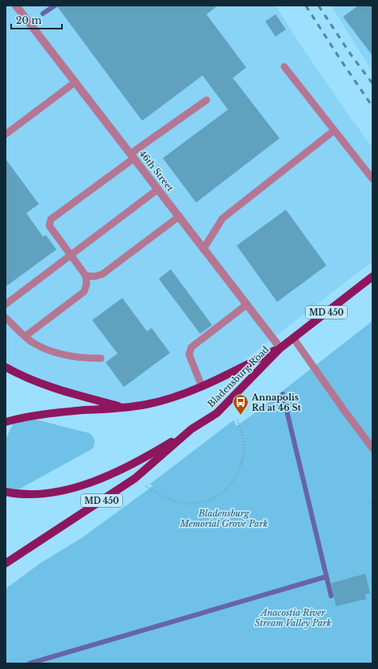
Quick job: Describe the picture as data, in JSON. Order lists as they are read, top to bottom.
{
  "streets": {
    "main road": ["MD 450", "Bladensburg Road"],
    "street": ["46th Street"]
  },
  "crossings": [
    ["46th Street", "MD 450"],
    ["46th Street", "Bladensburg Road"],
    ["MD 450", "Bladensburg Road"]
  ],
  "parks": ["Bladensburg Memorial Grove Park", "Anacostia River Stream Valley Park"],
  "places": {
    "bus stop": ["Annapolis Rd at 46 St"]
  },
  "scale_bar": "20 m"
}
